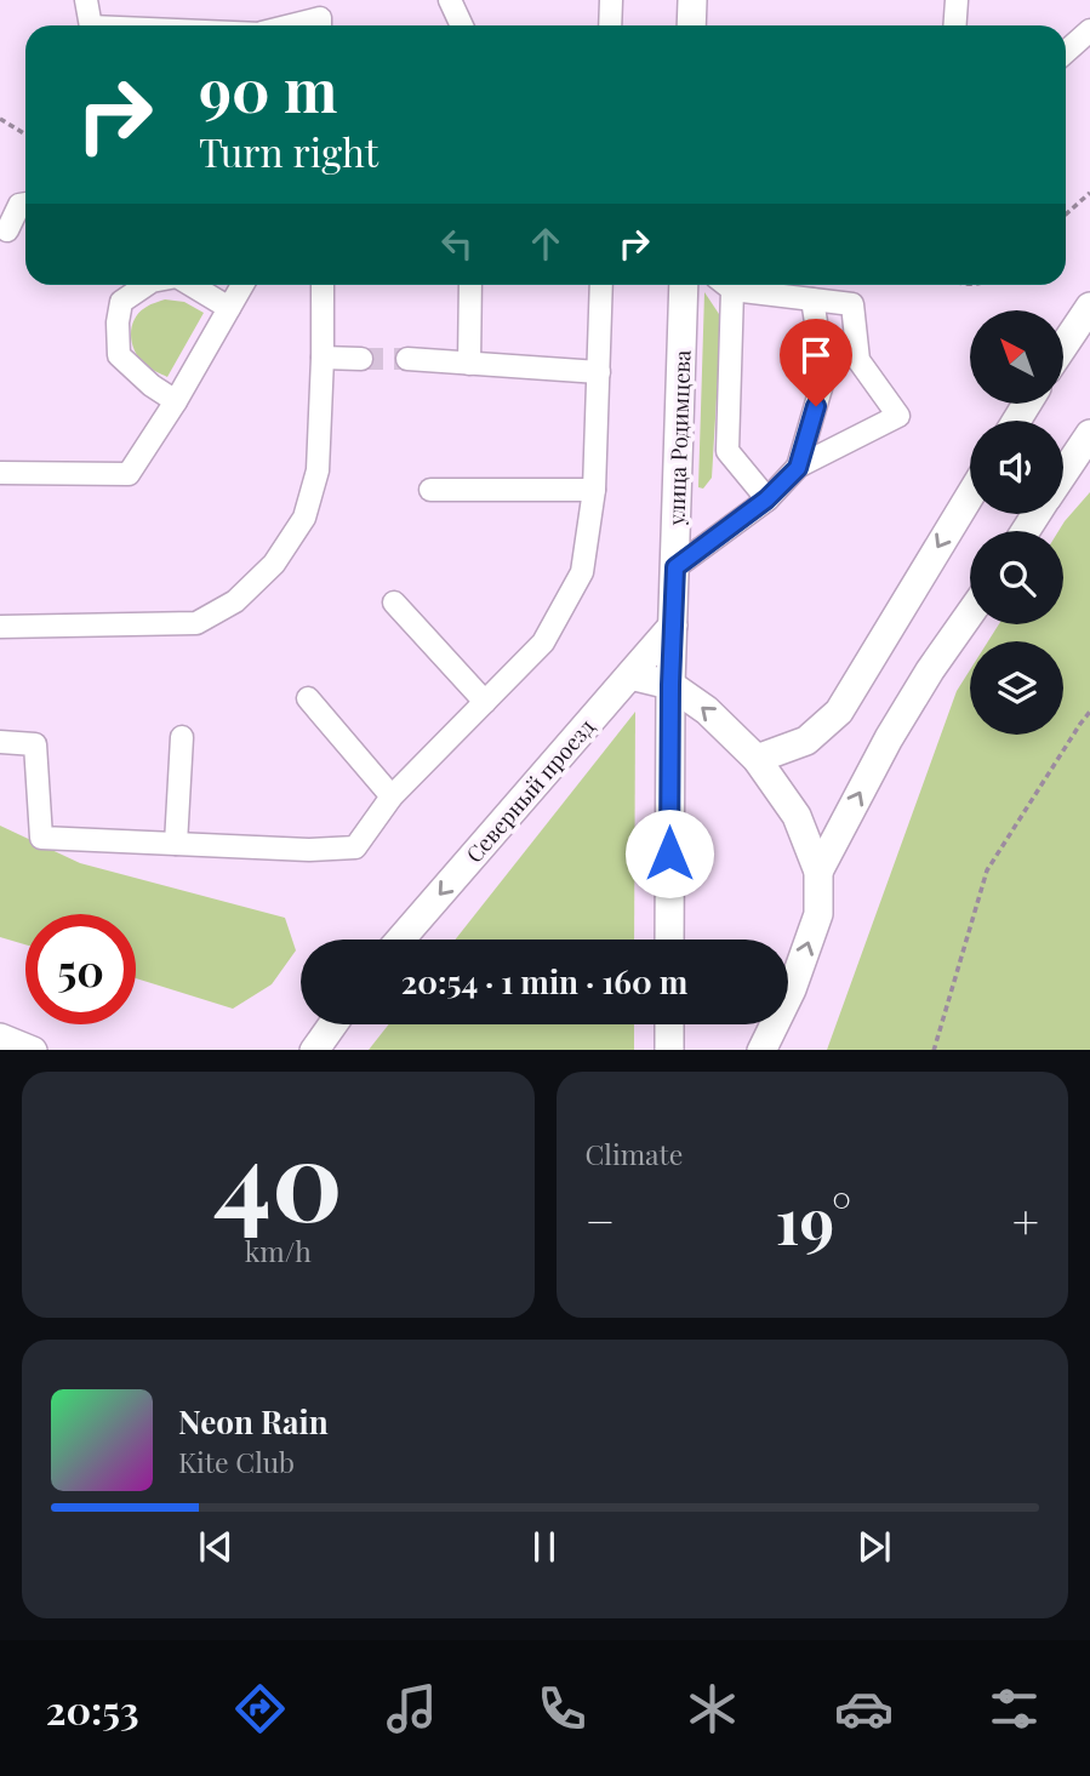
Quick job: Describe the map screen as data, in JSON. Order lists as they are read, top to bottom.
{
  "streets": {
    "main road": ["улица Родимцева", "Северный проезд"]
  },
  "crossings": [
    ["улица Родимцева", "Северный проезд"]
  ],
  "one_way": ["Северный проезд"],
  "north": "top left",
  "page": {
    "turn": ["90 m", "Turn right"],
    "limit": "50",
    "trip": "20:54 · 1 min · 160 m",
    "tile": [
      ["40", "km/h"],
      "Climate"
    ],
    "heat": ["−", "19°", "+"],
    "song": ["Neon Rain", "Kite Club"],
    "tabs": "20:53"
  }
}
